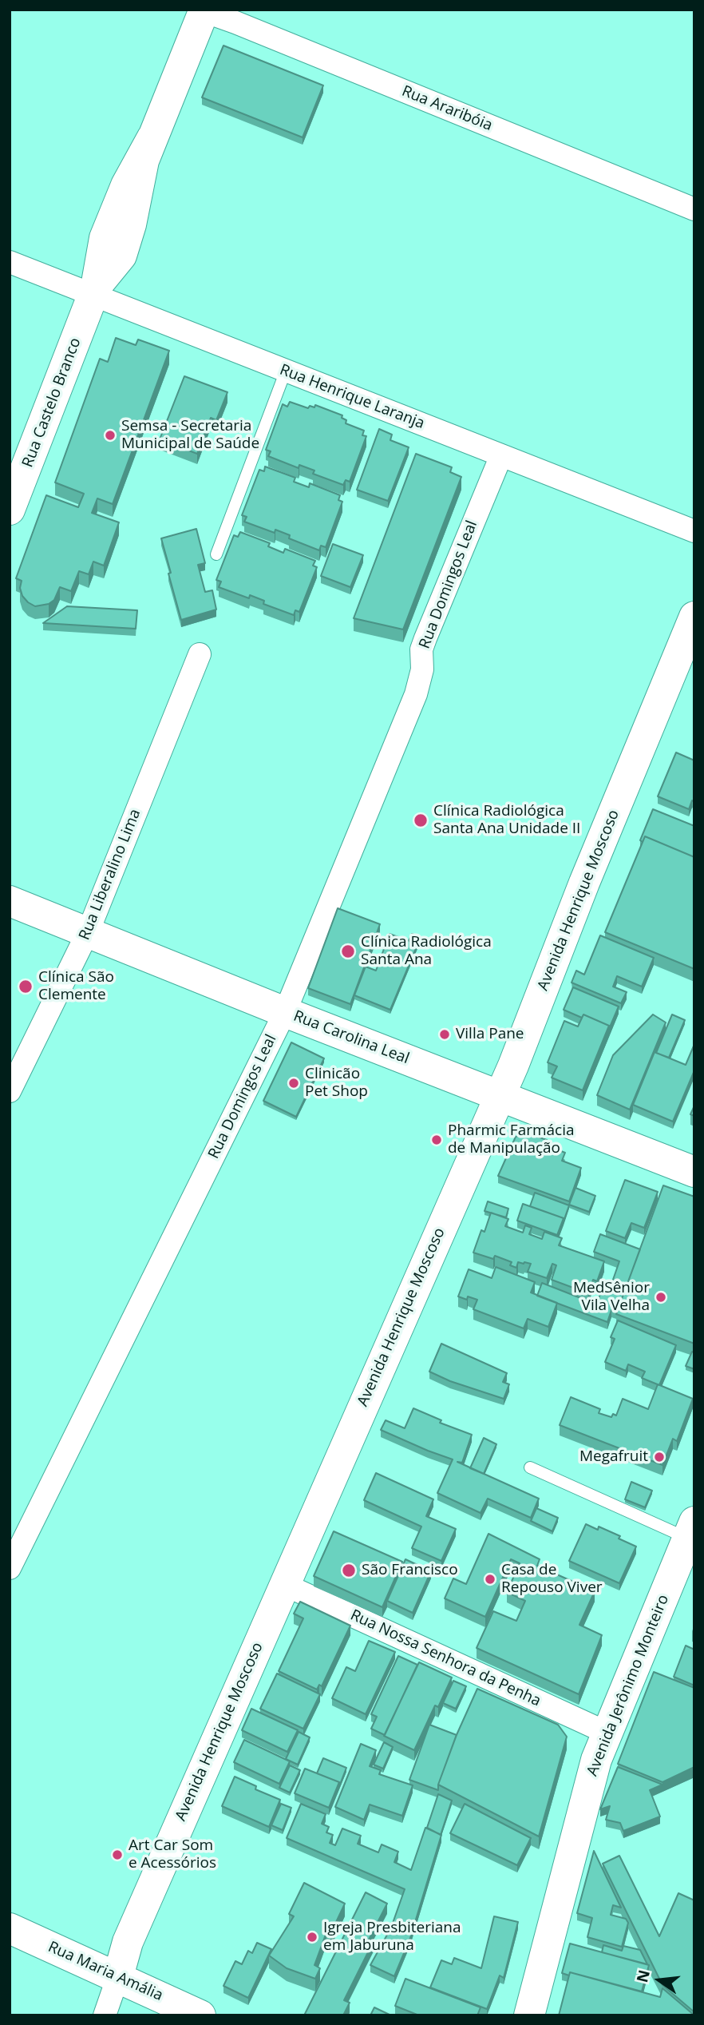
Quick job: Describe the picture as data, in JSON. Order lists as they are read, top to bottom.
{
  "streets": {
    "main road": [
      "Rua Castelo Branco",
      "Avenida Henrique Moscoso",
      "Rua Carolina Leal",
      "Avenida Jerônimo Monteiro",
      "Rua Maria Amália"
    ],
    "street": [
      "Rua Araribóia",
      "Rua Henrique Laranja",
      "Rua Domingos Leal",
      "Rua Liberalino Lima",
      "Rua Nossa Senhora da Penha"
    ]
  },
  "crossings": [
    ["Rua Araribóia", "Rua Castelo Branco"],
    ["Rua Henrique Laranja", "Rua Castelo Branco"],
    ["Rua Henrique Laranja", "Rua Domingos Leal"],
    ["Rua Domingos Leal", "Rua Carolina Leal"],
    ["Rua Liberalino Lima", "Rua Carolina Leal"],
    ["Avenida Henrique Moscoso", "Rua Carolina Leal"],
    ["Avenida Henrique Moscoso", "Rua Nossa Senhora da Penha"],
    ["Avenida Henrique Moscoso", "Rua Maria Amália"],
    ["Rua Nossa Senhora da Penha", "Avenida Jerônimo Monteiro"]
  ],
  "places": [
    "Semsa - Secretaria Municipal de Saúde",
    "Clínica Radiológica Santa Ana Unidade II",
    "Clínica Radiológica Santa Ana",
    "Clínica São Clemente",
    "Villa Pane",
    "Clinicão Pet Shop",
    "Pharmic Farmácia de Manipulação",
    "MedSênior Vila Velha",
    "Megafruit",
    "São Francisco",
    "Casa de Repouso Viver",
    "Art Car Som e Acessórios",
    "Igreja Presbiteriana em Jaburuna"
  ],
  "north": "left"
}
